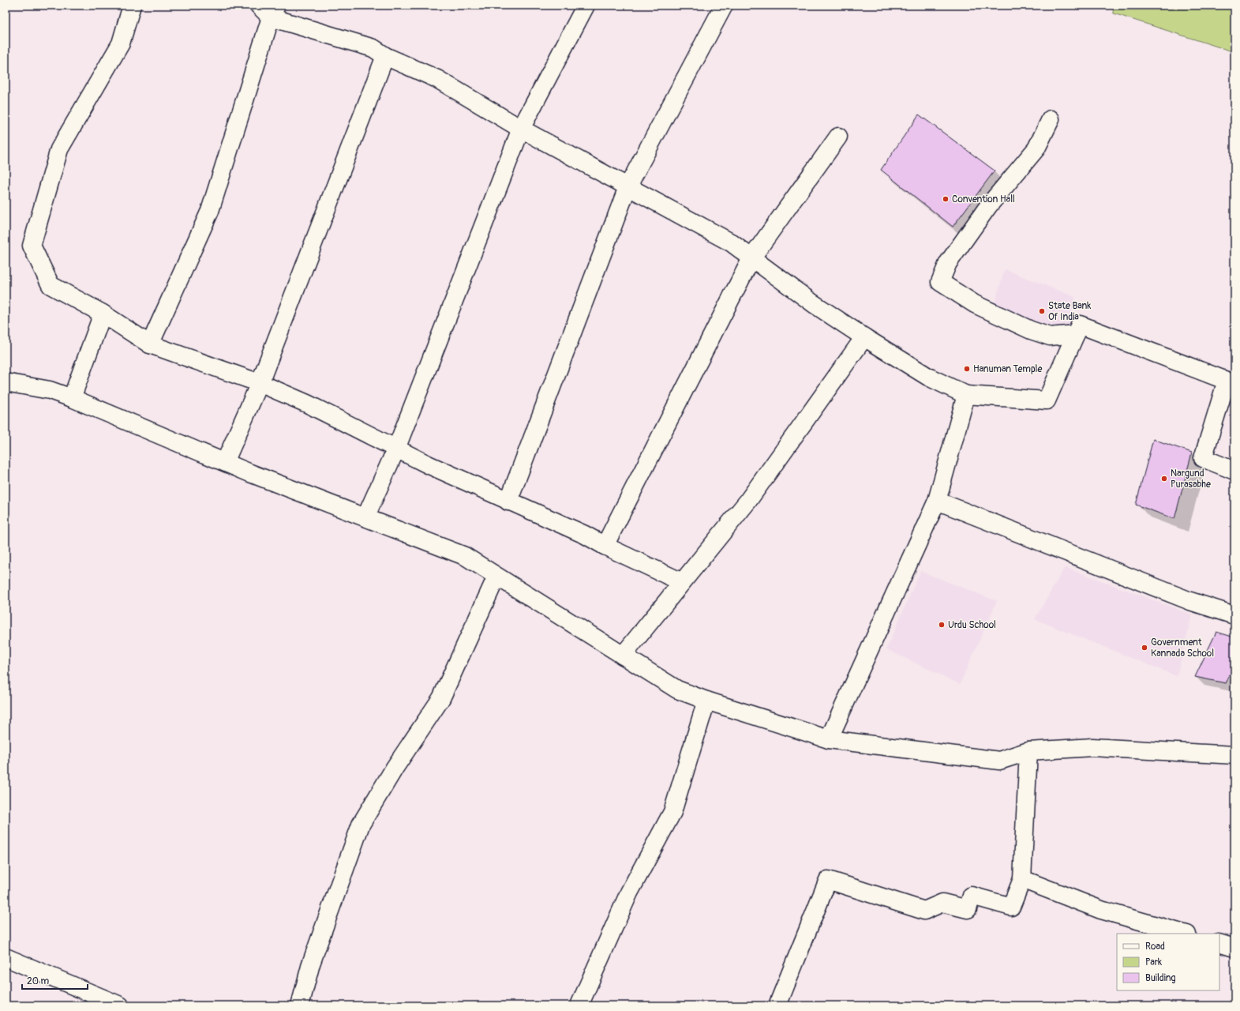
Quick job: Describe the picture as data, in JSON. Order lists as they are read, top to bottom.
{
  "places": [
    "Convention Hall",
    "State Bank Of India",
    "Hanuman Temple",
    "Nargund Purasabhe",
    "Urdu School",
    "Government Kannada School"
  ],
  "legend": ["Road", "Park", "Building"],
  "scale_bar": "20 m"
}
